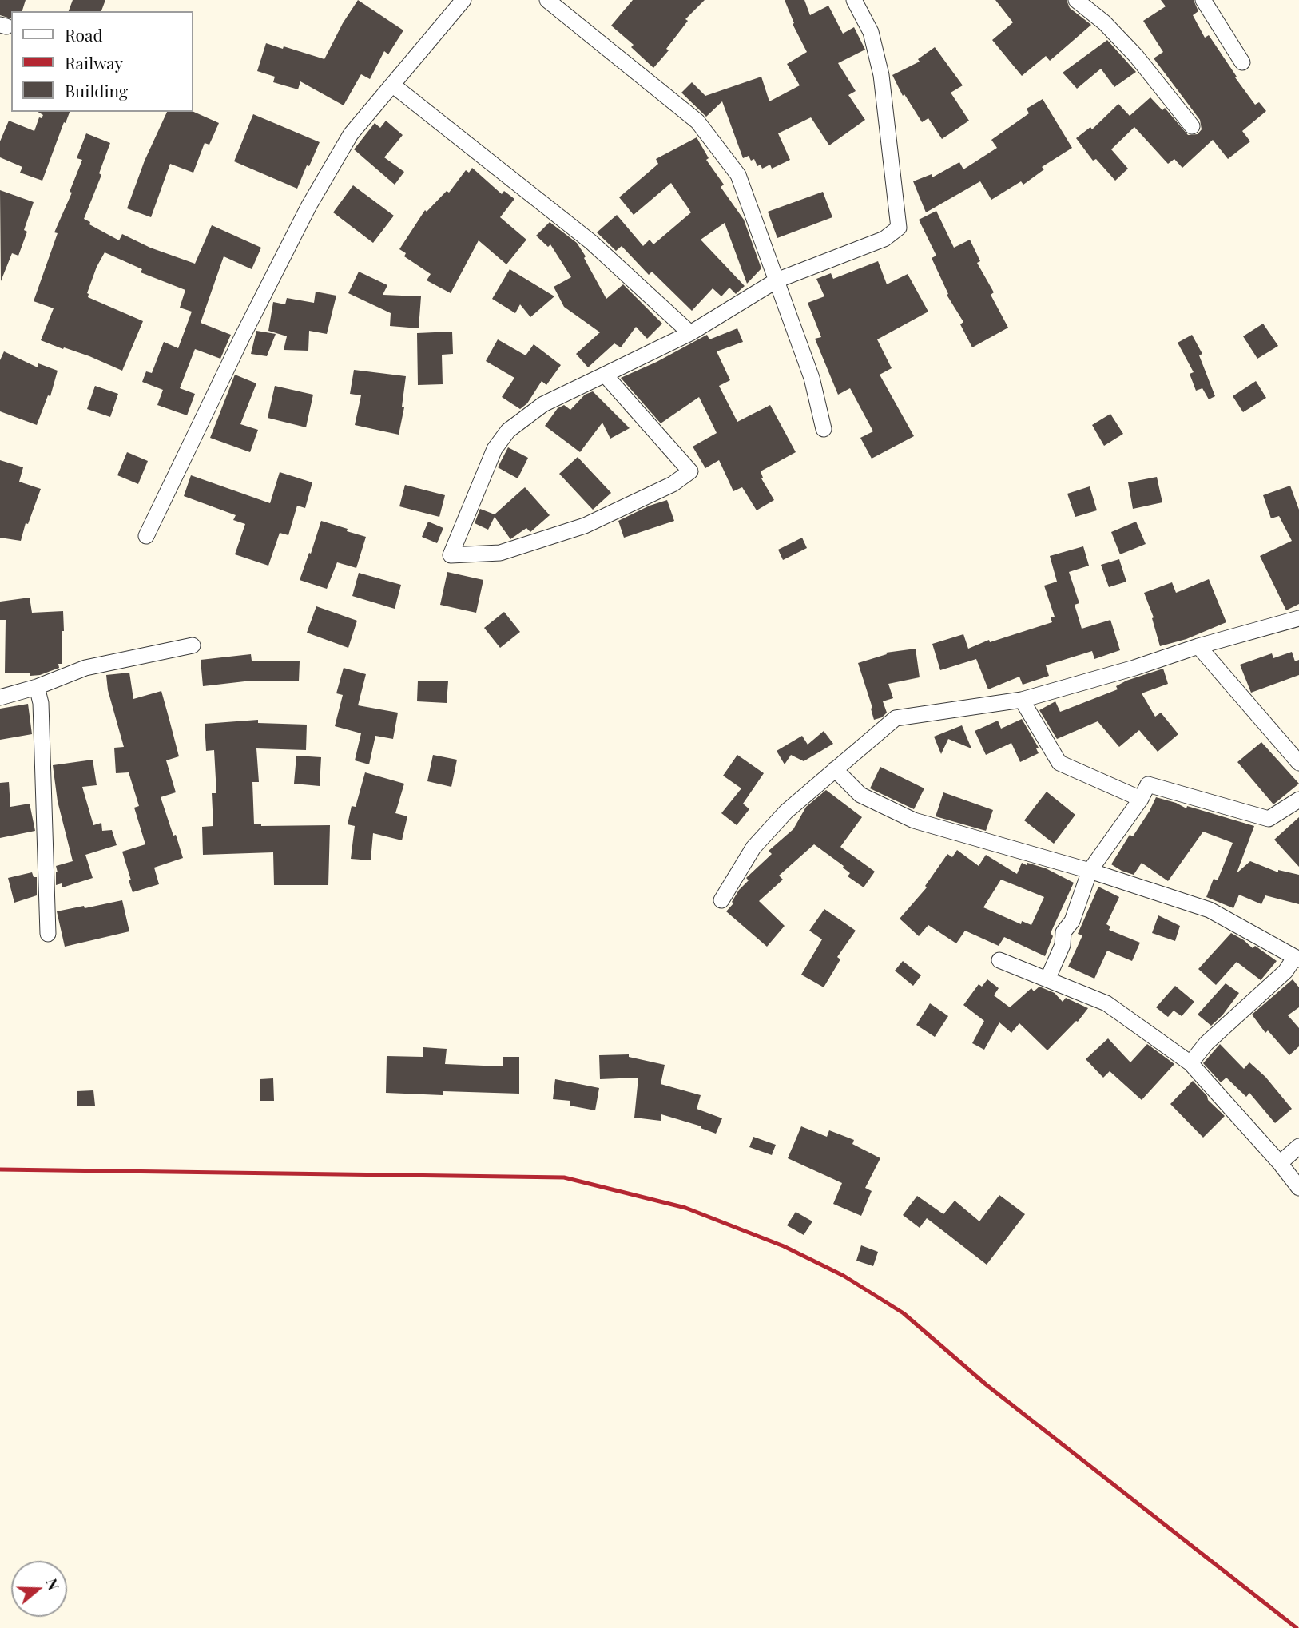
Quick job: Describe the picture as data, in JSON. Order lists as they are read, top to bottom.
{
  "legend": ["Road", "Railway", "Building"],
  "north": "right"
}
